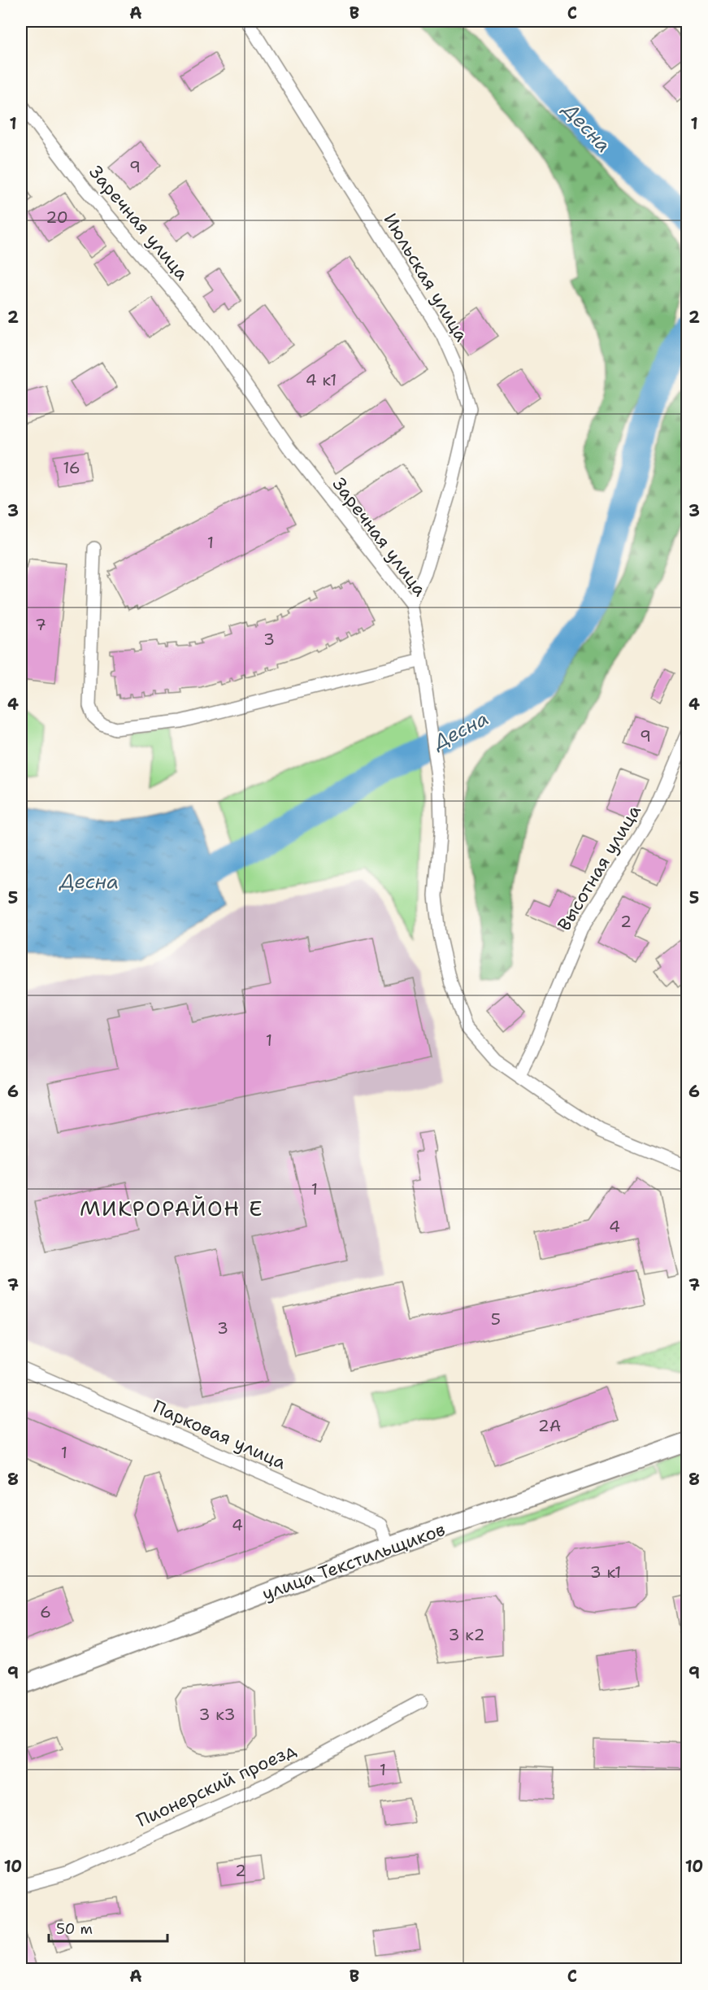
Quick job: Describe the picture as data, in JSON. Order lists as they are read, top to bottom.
{
  "streets": {
    "main road": ["улица Текстильщиков"],
    "street": [
      "Заречная улица",
      "Июльская улица",
      "Высотная улица",
      "Парковая улица",
      "Пионерский проезд"
    ]
  },
  "crossings": [
    ["Заречная улица", "Июльская улица"],
    ["Заречная улица", "Высотная улица"],
    ["Парковая улица", "улица Текстильщиков"]
  ],
  "districts": ["МИКРОРАЙОН Е"],
  "water": ["Десна"],
  "house_numbers": [
    "9",
    "20",
    "4 к1",
    "16",
    "1",
    "7",
    "3",
    "9",
    "2",
    "1",
    "1",
    "4",
    "5",
    "3",
    "2А",
    "1",
    "4",
    "3 к1",
    "6",
    "3 к2",
    "3 к3",
    "1",
    "2"
  ],
  "scale_bar": "50 m",
  "grid": {
    "columns": ["A", "B", "C"],
    "rows": [
      "1",
      "2",
      "3",
      "4",
      "5",
      "6",
      "7",
      "8",
      "9",
      "10"
    ]
  }
}
